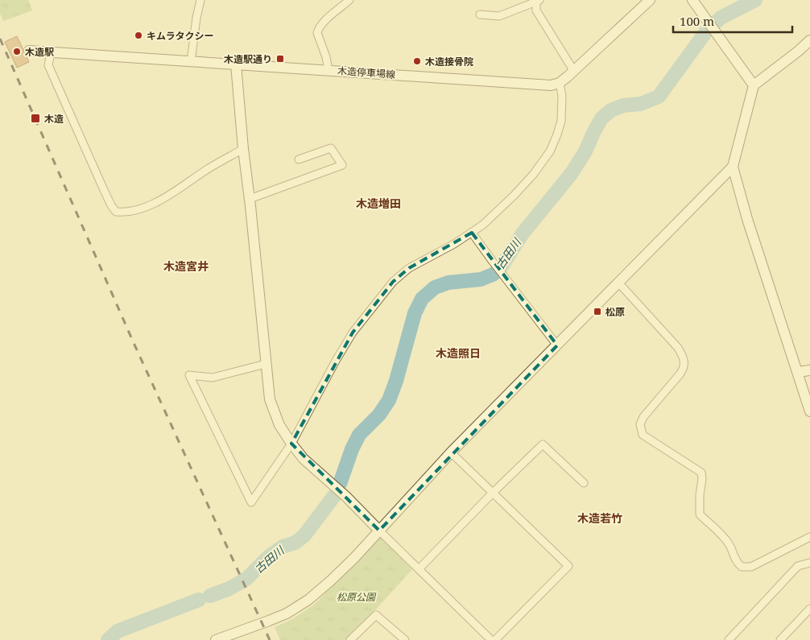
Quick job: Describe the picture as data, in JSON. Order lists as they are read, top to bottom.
{
  "streets": {
    "street": ["木造停車場線"]
  },
  "districts": [
    "木造増田",
    "木造宮井",
    "木造照日",
    "木造若竹"
  ],
  "water": ["古田川"],
  "parks": ["松原公園"],
  "places": {
    "other": ["キムラタクシー", "木造駅", "木造接骨院"],
    "transit": ["木造駅通り", "木造", "松原"]
  },
  "scale_bar": "100 m"
}
